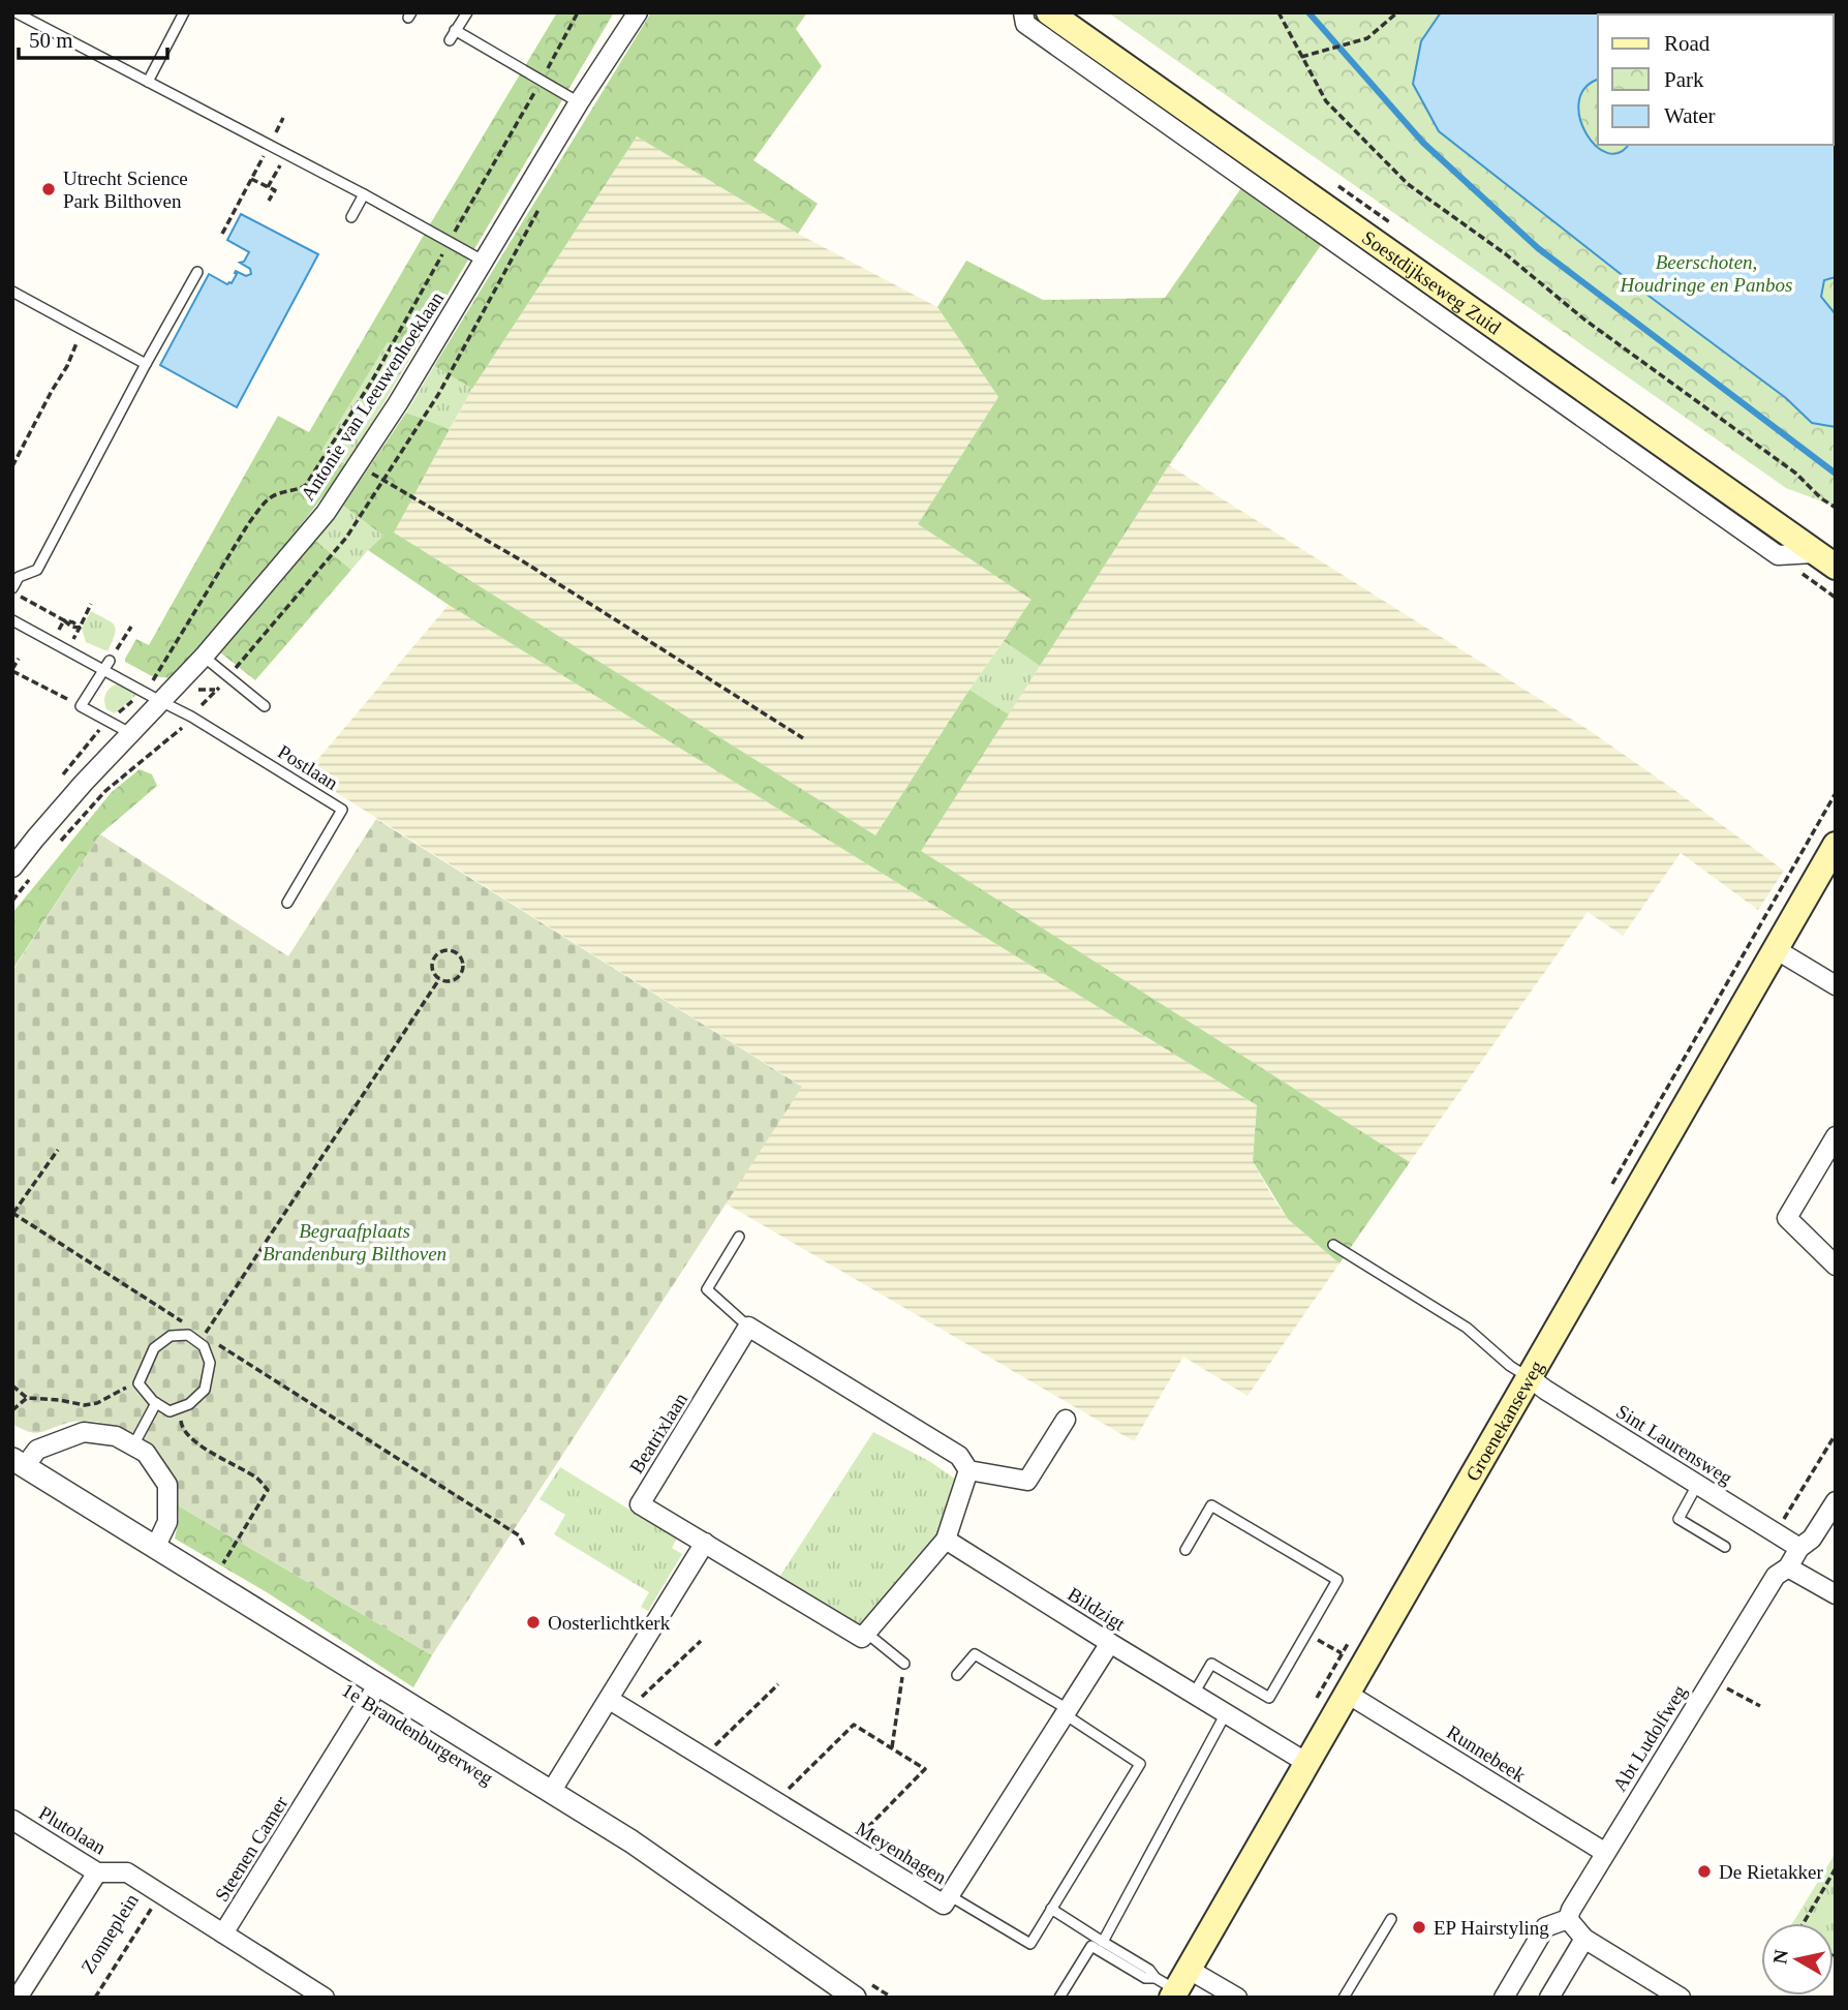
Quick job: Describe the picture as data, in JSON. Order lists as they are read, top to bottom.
{
  "streets": {
    "main road": ["Soestdijkseweg Zuid", "Groenekanseweg"],
    "street": [
      "Antonie van Leeuwenhoeklaan",
      "Beatrixlaan",
      "Sint Laurensweg",
      "Bildzigt",
      "1e Brandenburgerweg",
      "Abt Ludolfweg",
      "Runnebeek",
      "Plutolaan",
      "Steenen Camer",
      "Meyenhagen"
    ],
    "lane": ["Postlaan"],
    "path": ["Zonneplein"]
  },
  "crossings": [
    ["Antonie van Leeuwenhoeklaan", "Postlaan"],
    ["Groenekanseweg", "Sint Laurensweg"],
    ["Groenekanseweg", "Bildzigt"],
    ["Groenekanseweg", "Runnebeek"],
    ["Sint Laurensweg", "Abt Ludolfweg"],
    ["Bildzigt", "Meyenhagen"],
    ["1e Brandenburgerweg", "Steenen Camer"],
    ["Abt Ludolfweg", "Runnebeek"],
    ["Plutolaan", "Steenen Camer"],
    ["Plutolaan", "Zonneplein"]
  ],
  "parks": ["Beerschoten, Houdringe en Panbos", "Begraafplaats Brandenburg Bilthoven"],
  "places": [
    "Utrecht Science Park Bilthoven",
    "Oosterlichtkerk",
    "De Rietakker",
    "EP Hairstyling"
  ],
  "legend": ["Road", "Park", "Water"],
  "scale_bar": "50 m",
  "north": "left"
}
